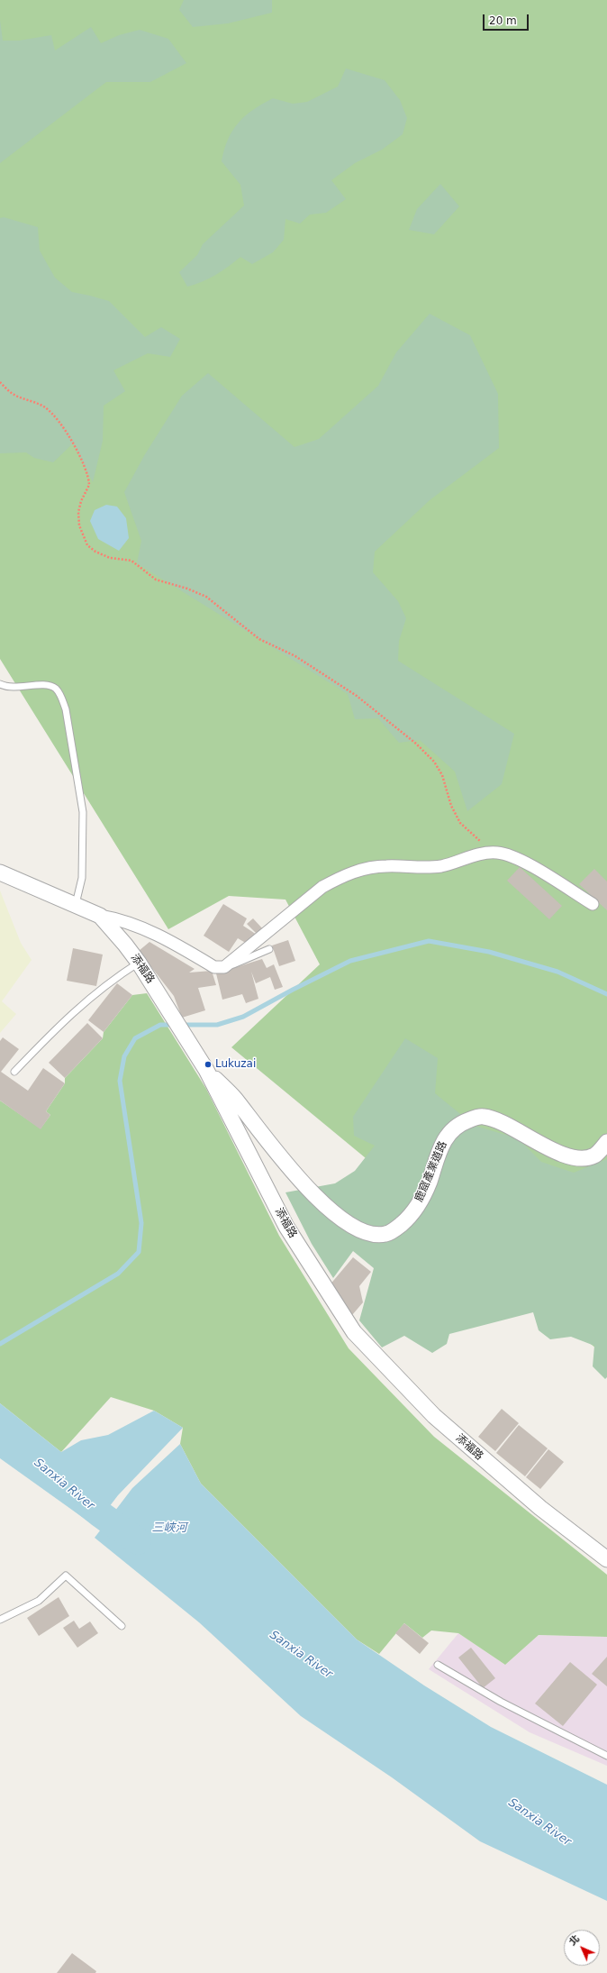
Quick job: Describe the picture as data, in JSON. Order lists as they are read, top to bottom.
{
  "streets": {
    "street": ["添福路", "鹿窟產業道路"]
  },
  "crossings": [
    ["添福路", "鹿窟產業道路"]
  ],
  "water": ["Sanxia River", "三峽河"],
  "places": ["Lukuzai"],
  "scale_bar": "20 m",
  "north": "top left"
}
